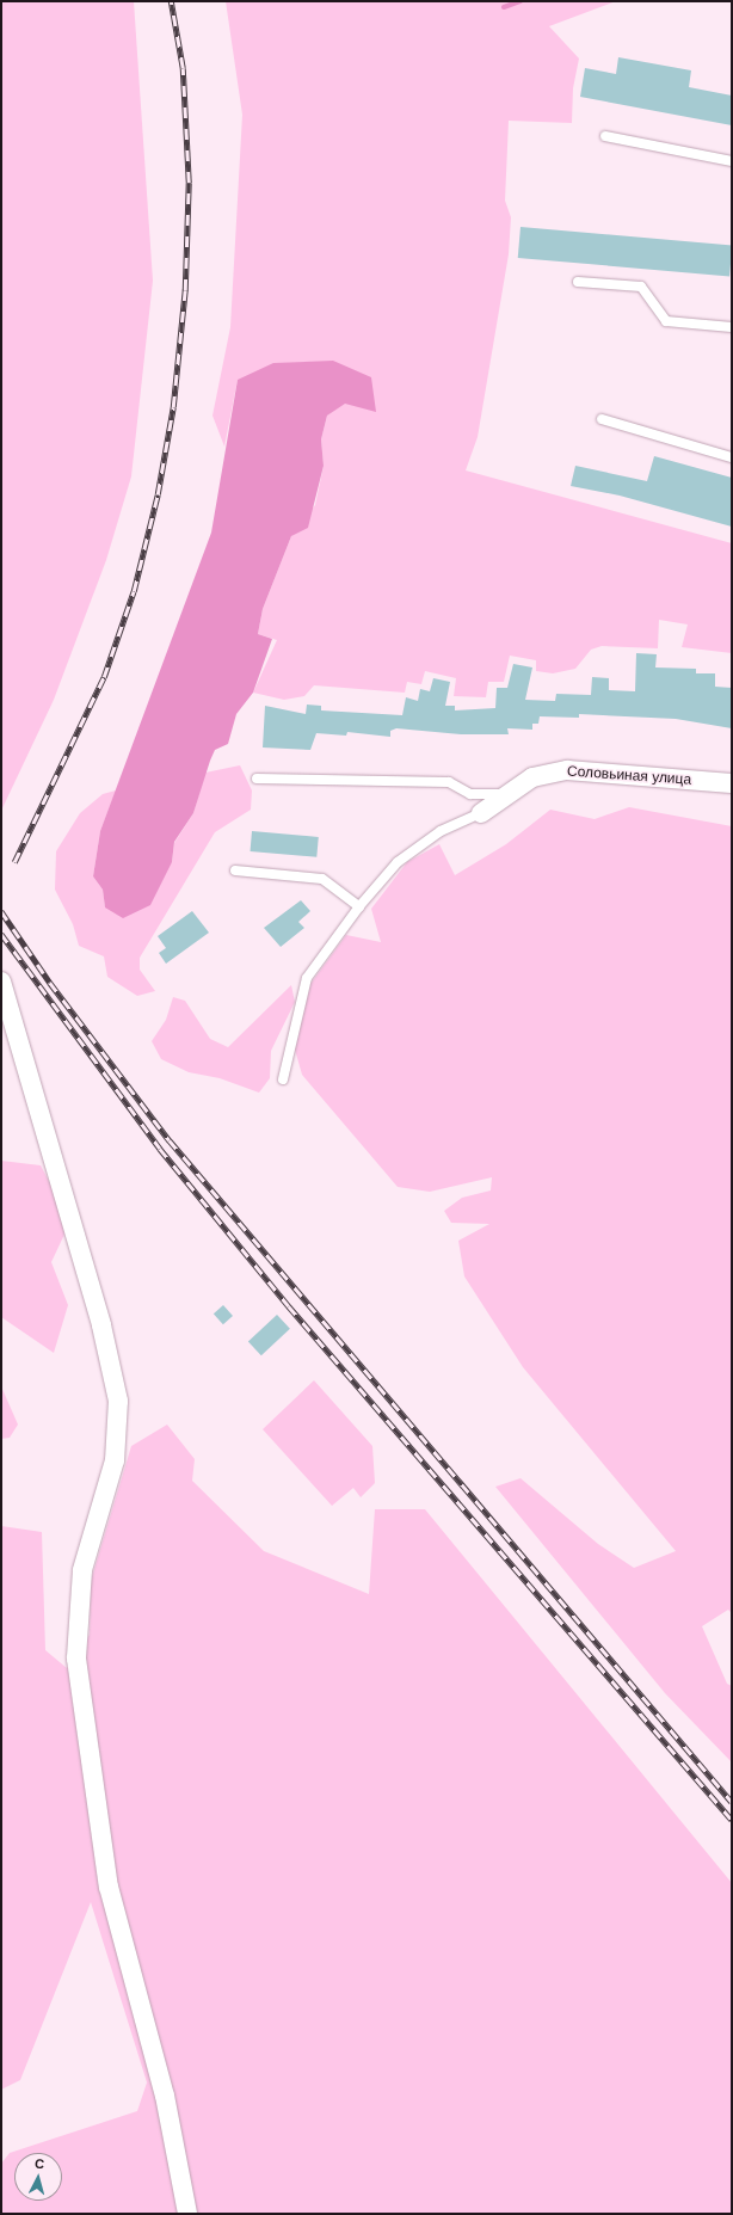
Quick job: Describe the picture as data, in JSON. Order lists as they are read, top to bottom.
{
  "streets": {
    "street": ["Соловьиная улица"]
  },
  "north": "top"
}
